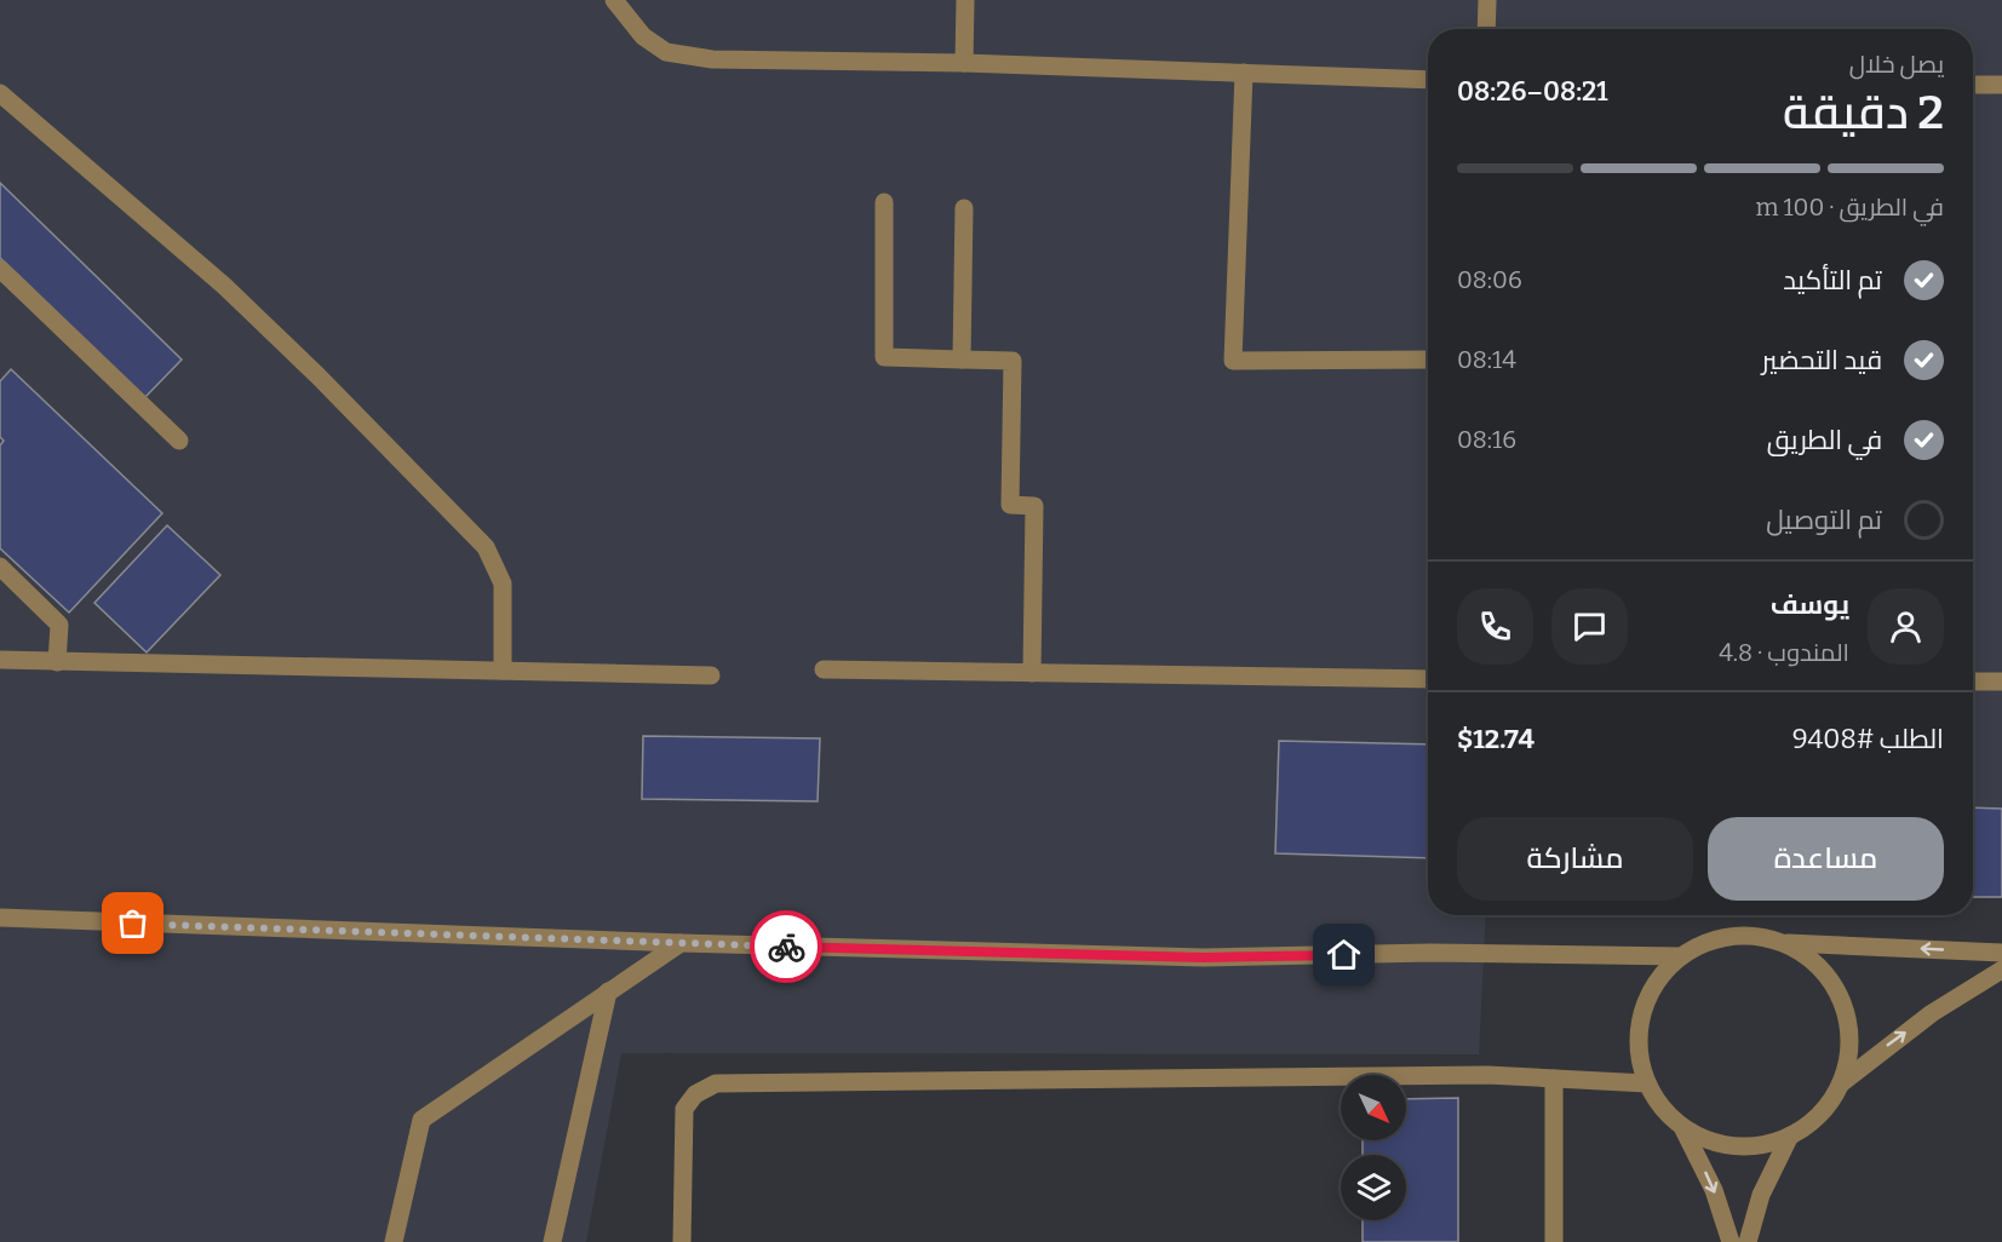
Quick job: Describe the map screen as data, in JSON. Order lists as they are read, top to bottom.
{
  "north": "bottom right",
  "page": {
    "heading": ["2 دقيقة", "يصل خلال", "08:21–08:26"],
    "panel": [
      "يوسف",
      "المندوب · 4.8",
      "الطلب #9408",
      "$12.74"
    ],
    "bar": "في الطريق · 100 m",
    "list": [
      ["تم التأكيد", "08:06"],
      ["قيد التحضير", "08:14"],
      ["في الطريق", "08:16"],
      "تم التوصيل"
    ],
    "buttons": ["مساعدة", "مشاركة"]
  }
}
